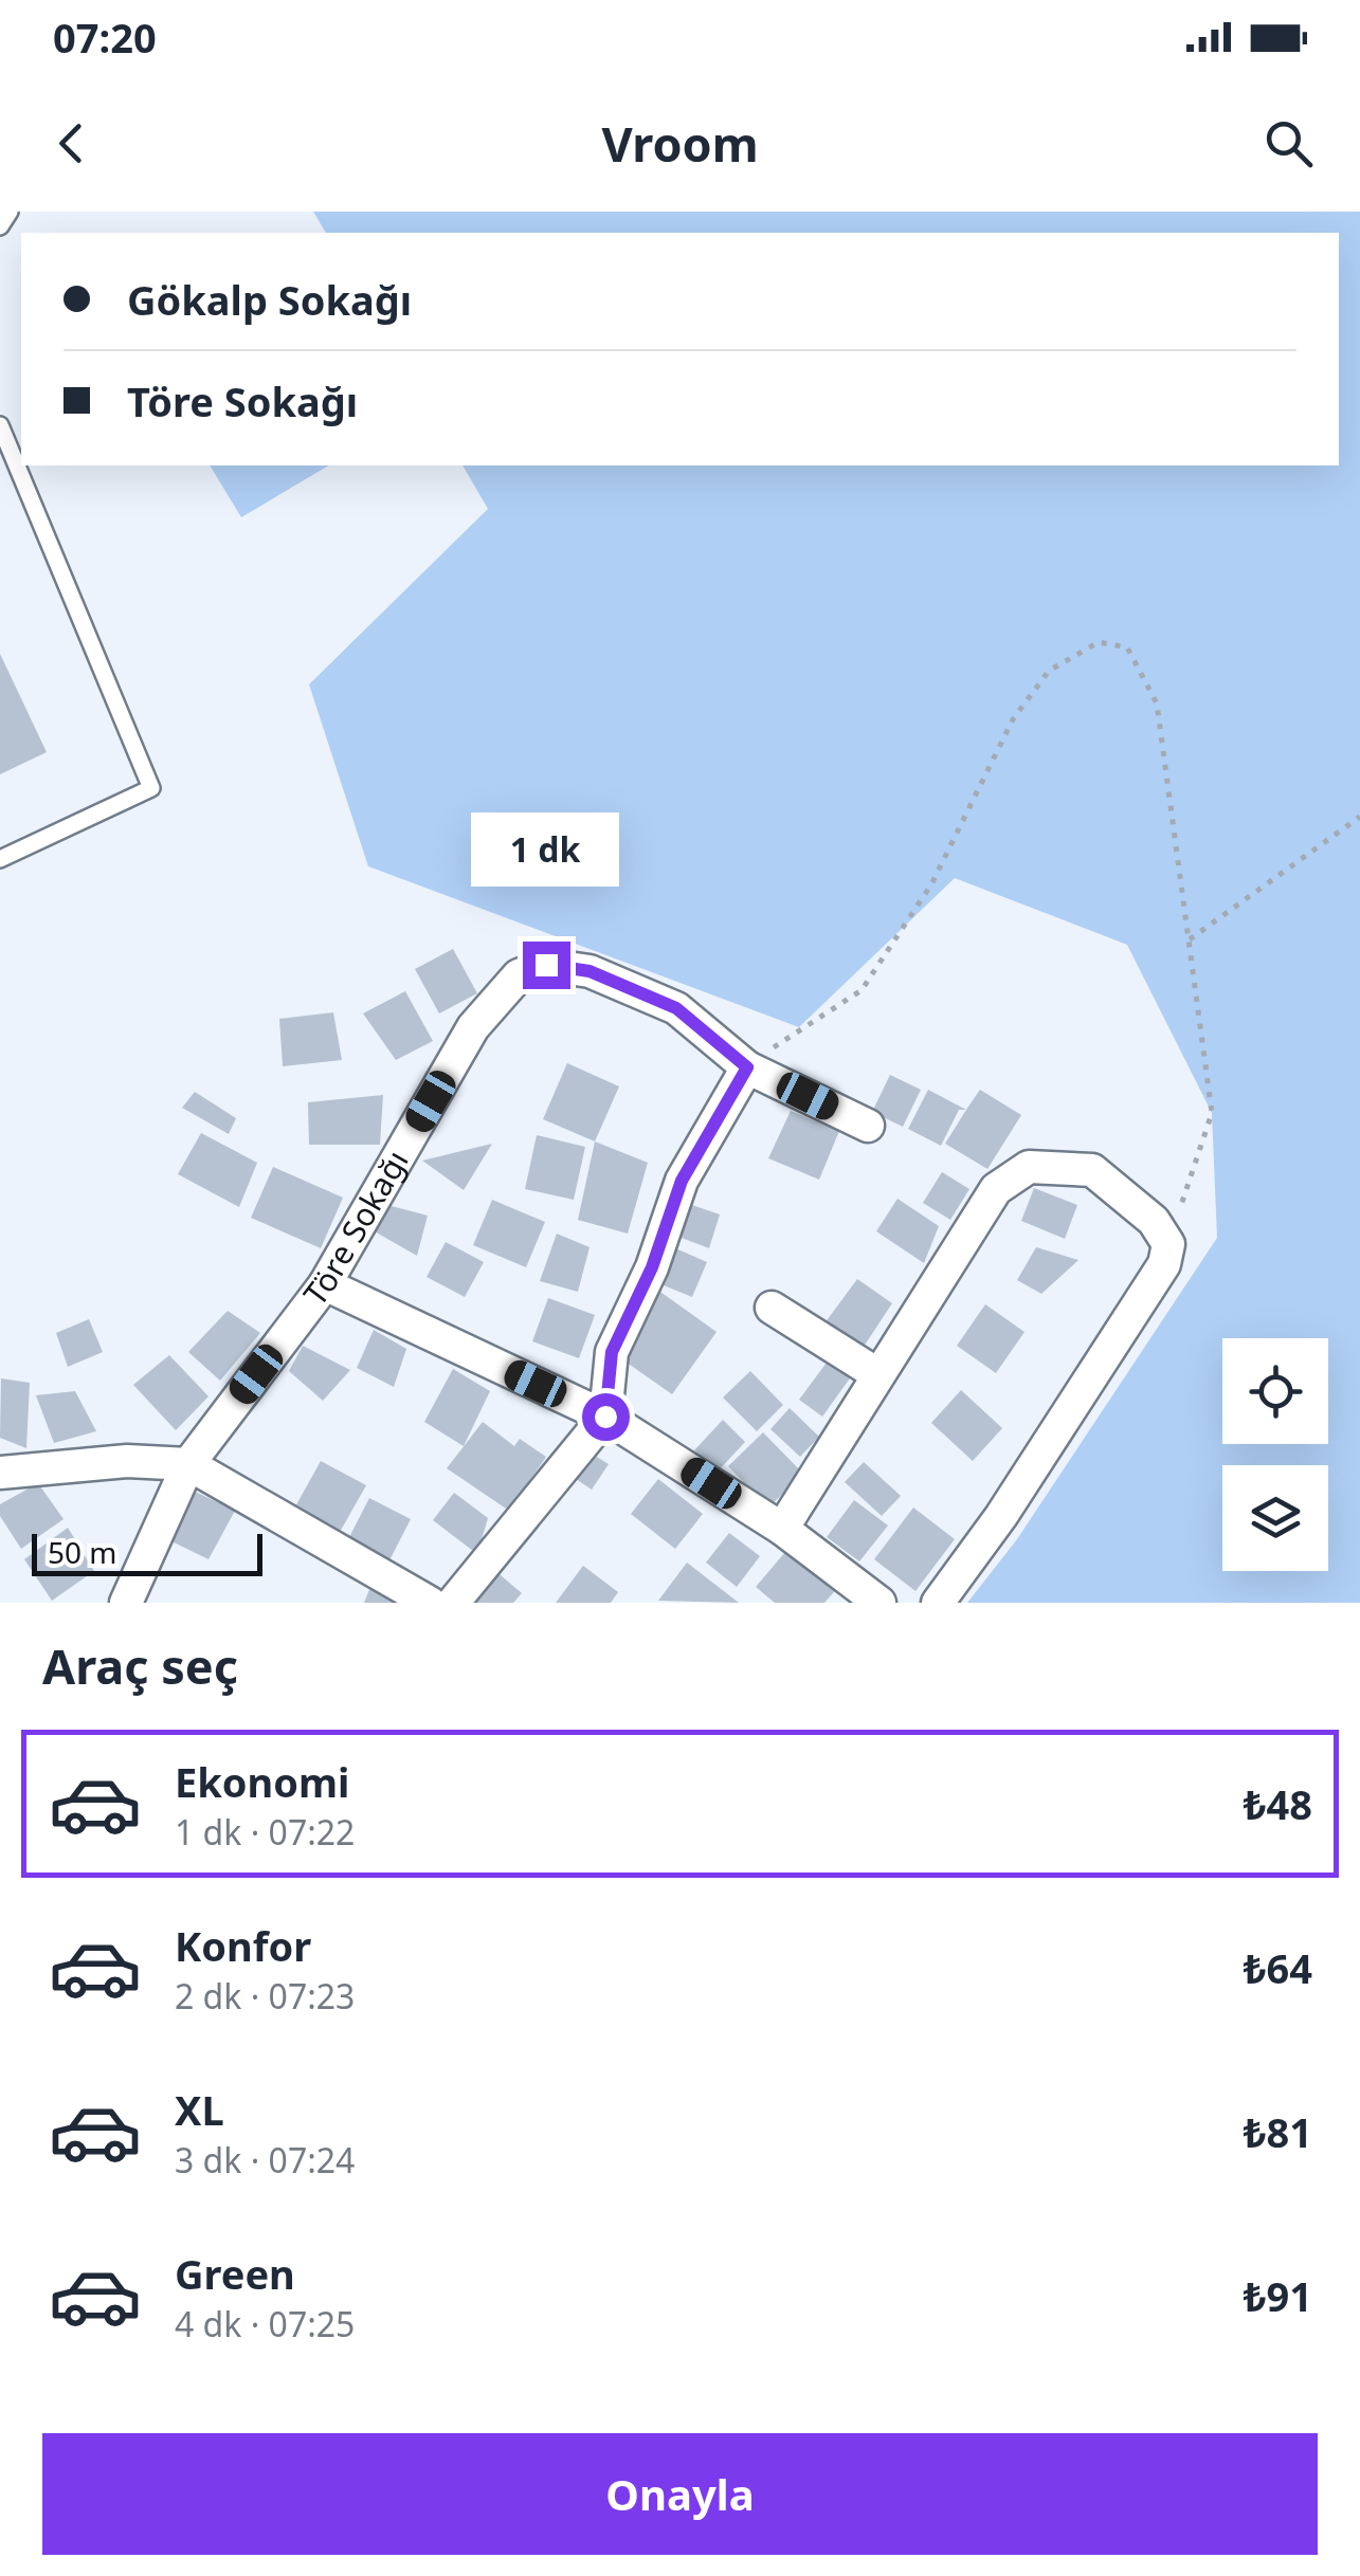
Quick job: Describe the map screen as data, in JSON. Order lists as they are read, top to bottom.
{
  "streets": {
    "street": ["Töre Sokağı"]
  },
  "scale_bar": "50 m",
  "page": {
    "status": "07:20",
    "header": "Vroom",
    "banner": ["Gökalp Sokağı", "Töre Sokağı"],
    "bubble": "1 dk",
    "scale": "50 m",
    "heading": "Araç seç",
    "list": [
      {
        "name": "Ekonomi",
        "note": "1 dk · 07:22",
        "value": "₺48"
      },
      {
        "name": "Konfor",
        "note": "2 dk · 07:23",
        "value": "₺64"
      },
      {
        "name": "XL",
        "note": "3 dk · 07:24",
        "value": "₺81"
      },
      {
        "name": "Green",
        "note": "4 dk · 07:25",
        "value": "₺91"
      }
    ],
    "buttons": "Onayla"
  }
}
